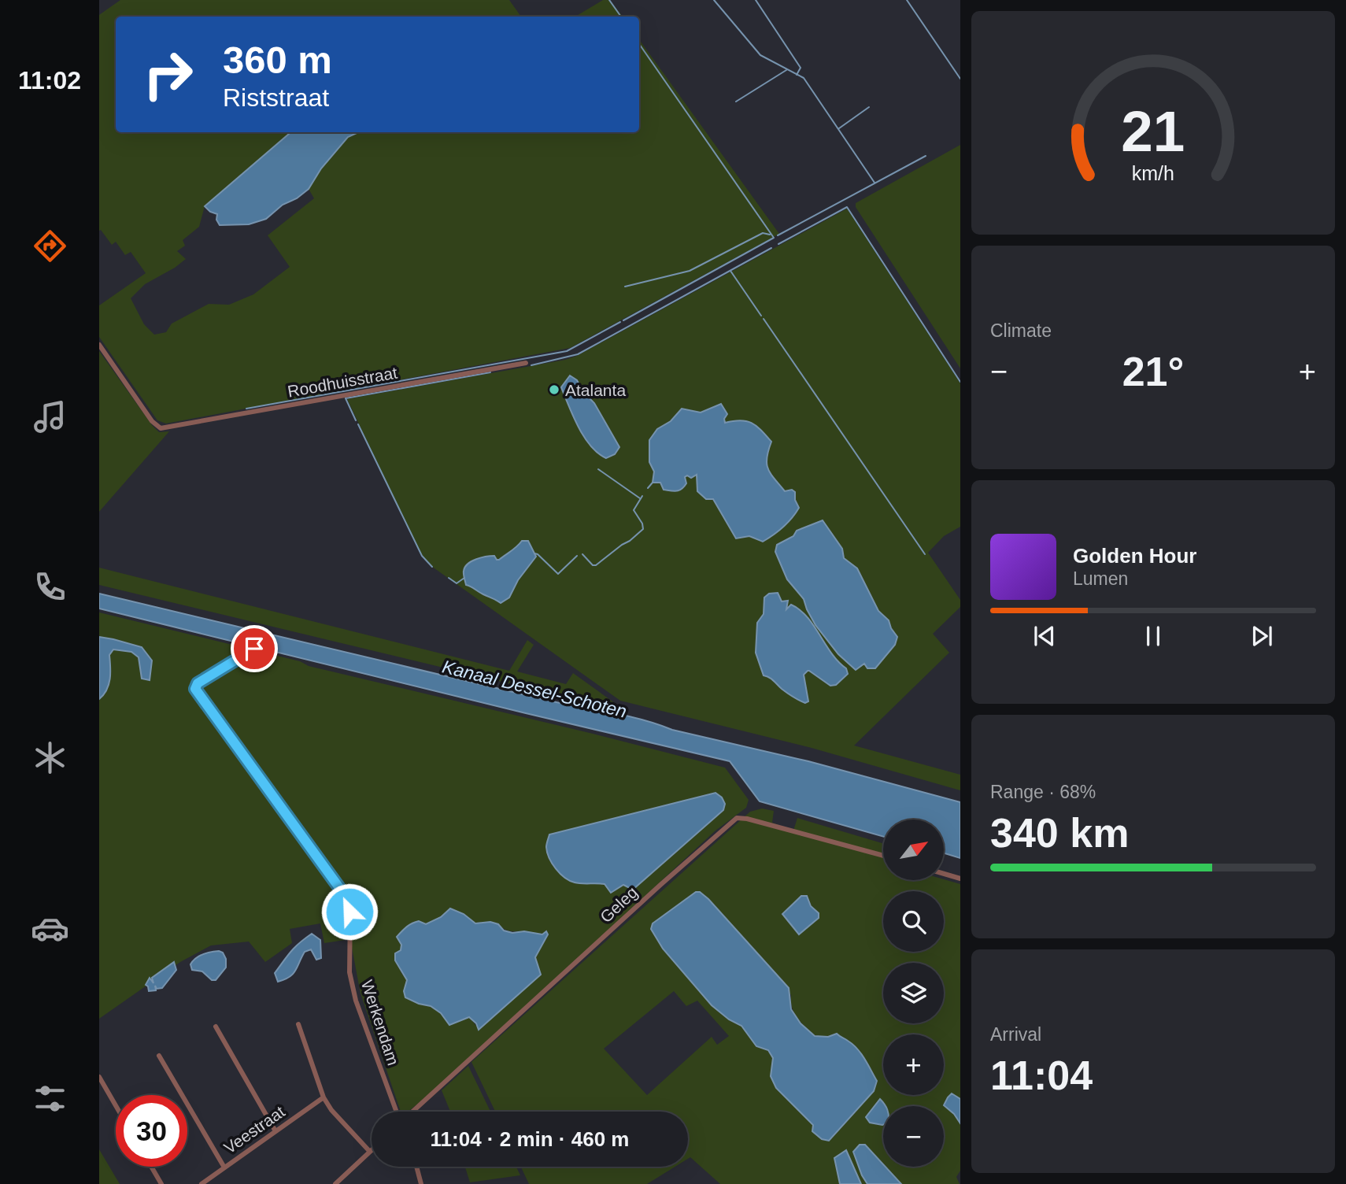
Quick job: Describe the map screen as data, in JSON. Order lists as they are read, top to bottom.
{
  "streets": {
    "street": [
      "Roodhuisstraat",
      "Geleg",
      "Werkendam",
      "Veestraat"
    ]
  },
  "water": ["Kanaal Dessel-Schoten"],
  "places": ["Atalanta"],
  "north": "top right",
  "page": {
    "tabs": "11:02",
    "turn": ["360 m", "Riststraat"],
    "tile": [
      "Climate",
      ["Range · 68%", "340 km"],
      ["Arrival", "11:04"]
    ],
    "heat": ["−", "21°", "+"],
    "song": ["Golden Hour", "Lumen"],
    "map_buttons": ["+", "−"],
    "limit": "30",
    "trip": "11:04 · 2 min · 460 m",
    "gauge": ["21", "km/h"]
  }
}
